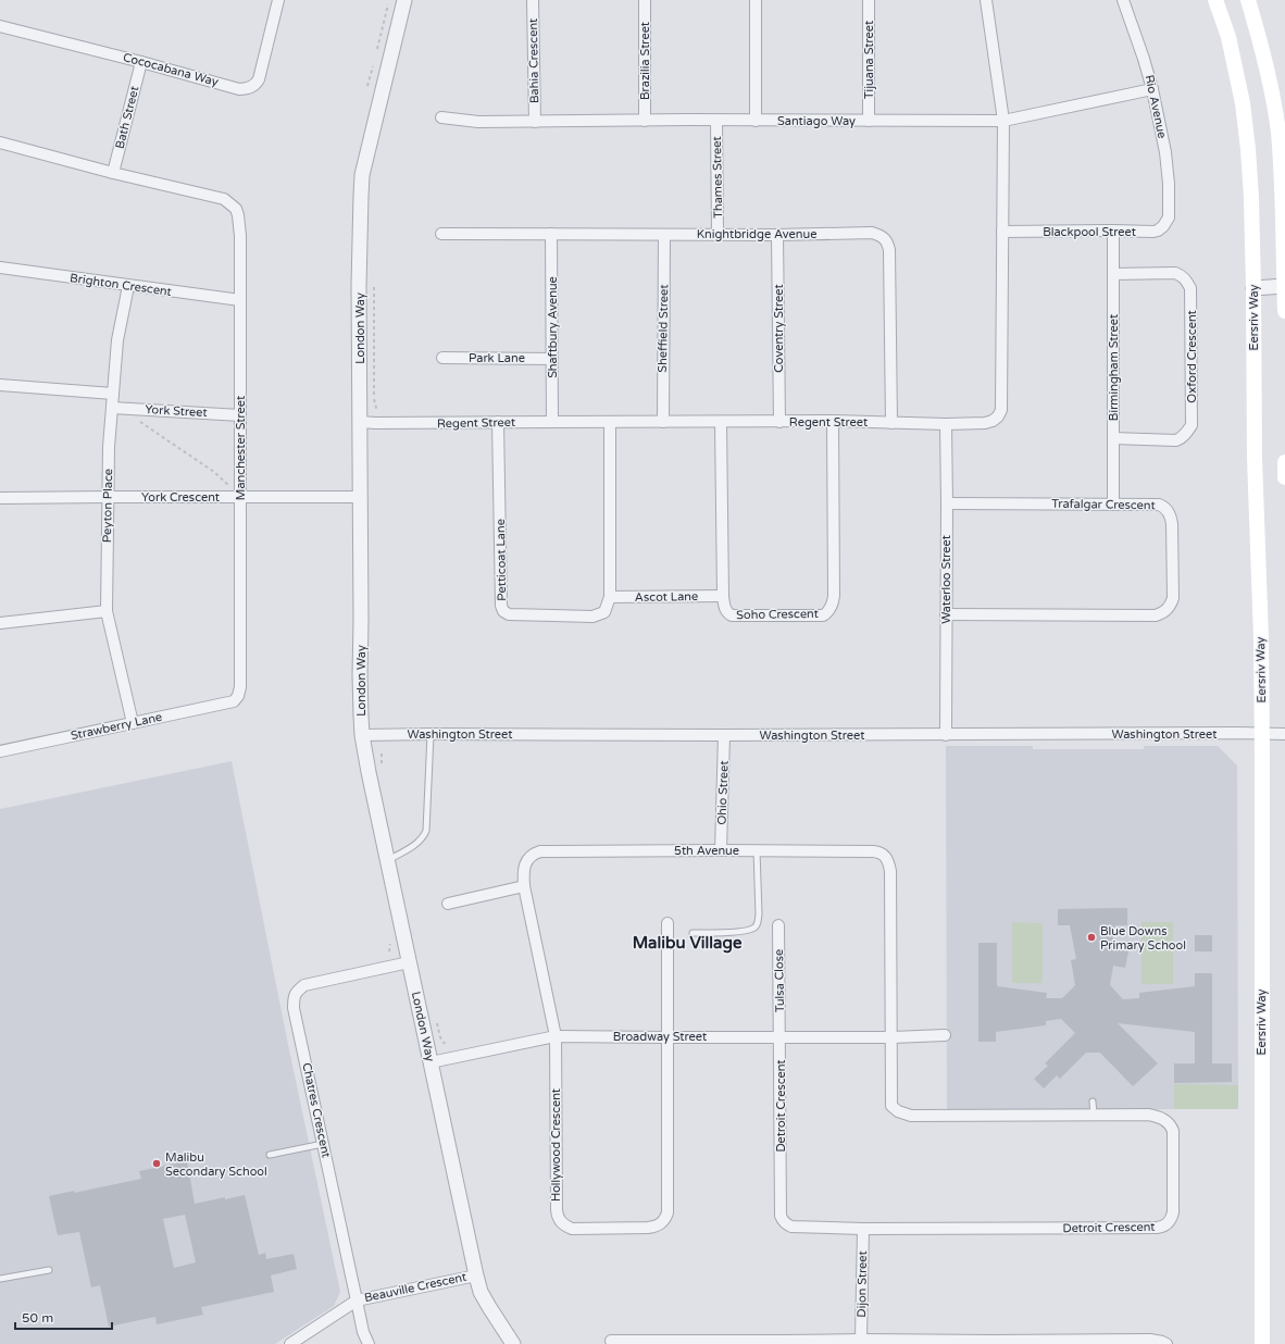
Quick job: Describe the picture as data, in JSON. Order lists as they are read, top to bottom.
{
  "streets": {
    "main road": ["Eersriv Way"],
    "street": [
      "Tijuana Street",
      "Bahia Crescent",
      "Brazilia Street",
      "Cococabana Way",
      "Rio Avenue",
      "Bath Street",
      "Santiago Way",
      "Thames Street",
      "Blackpool Street",
      "Knightbridge Avenue",
      "Brighton Crescent",
      "Shaftbury Avenue",
      "London Way",
      "Sheffield Street",
      "Coventry Street",
      "Oxford Crescent",
      "Park Lane",
      "Birmingham Street",
      "York Street",
      "Regent Street",
      "Manchester Street",
      "York Crescent",
      "Trafalgar Crescent",
      "Peyton Place",
      "Petticoat Lane",
      "Waterloo Street",
      "Ascot Lane",
      "Soho Crescent",
      "Strawberry Lane",
      "Washington Street",
      "Ohio Street",
      "5th Avenue",
      "Tulsa Close",
      "Broadway Street",
      "Detroit Crescent",
      "Chatres Crescent",
      "Hollywood Crescent",
      "Dijon Street",
      "Beauville Crescent"
    ]
  },
  "crossings": [
    ["Tijuana Street", "Santiago Way"],
    ["Bahia Crescent", "Santiago Way"],
    ["Brazilia Street", "Santiago Way"],
    ["Cococabana Way", "Bath Street"],
    ["Rio Avenue", "Santiago Way"],
    ["Rio Avenue", "Blackpool Street"],
    ["Bath Street", "Manchester Street"],
    ["Santiago Way", "Thames Street"],
    ["Santiago Way", "Regent Street"],
    ["Thames Street", "Knightbridge Avenue"],
    ["Blackpool Street", "Birmingham Street"],
    ["Blackpool Street", "Regent Street"],
    ["Knightbridge Avenue", "Shaftbury Avenue"],
    ["Knightbridge Avenue", "Sheffield Street"],
    ["Knightbridge Avenue", "Coventry Street"],
    ["Knightbridge Avenue", "Regent Street"],
    ["Brighton Crescent", "Manchester Street"],
    ["Brighton Crescent", "Peyton Place"],
    ["Eersriv Way", "Washington Street"],
    ["Shaftbury Avenue", "Park Lane"],
    ["Shaftbury Avenue", "Regent Street"],
    ["London Way", "Regent Street"],
    ["London Way", "York Crescent"],
    ["London Way", "Washington Street"],
    ["London Way", "Broadway Street"],
    ["London Way", "Chatres Crescent"],
    ["London Way", "Beauville Crescent"],
    ["Sheffield Street", "Regent Street"],
    ["Coventry Street", "Regent Street"],
    ["Oxford Crescent", "Birmingham Street"],
    ["Birmingham Street", "Trafalgar Crescent"],
    ["York Street", "Manchester Street"],
    ["York Street", "Peyton Place"],
    ["Regent Street", "Petticoat Lane"],
    ["Regent Street", "Waterloo Street"],
    ["Regent Street", "Soho Crescent"],
    ["Manchester Street", "York Crescent"],
    ["Manchester Street", "Strawberry Lane"],
    ["York Crescent", "Peyton Place"],
    ["Trafalgar Crescent", "Waterloo Street"],
    ["Peyton Place", "Strawberry Lane"],
    ["Petticoat Lane", "Ascot Lane"],
    ["Waterloo Street", "Washington Street"],
    ["Ascot Lane", "Soho Crescent"],
    ["Washington Street", "Ohio Street"],
    ["Ohio Street", "5th Avenue"],
    ["5th Avenue", "Broadway Street"],
    ["5th Avenue", "Detroit Crescent"],
    ["5th Avenue", "Hollywood Crescent"],
    ["Tulsa Close", "Broadway Street"],
    ["Tulsa Close", "Detroit Crescent"],
    ["Broadway Street", "Detroit Crescent"],
    ["Broadway Street", "Hollywood Crescent"],
    ["Detroit Crescent", "Dijon Street"],
    ["Chatres Crescent", "Beauville Crescent"]
  ],
  "districts": ["Malibu Village"],
  "places": ["Blue Downs Primary School", "Malibu Secondary School"],
  "scale_bar": "50 m"
}
